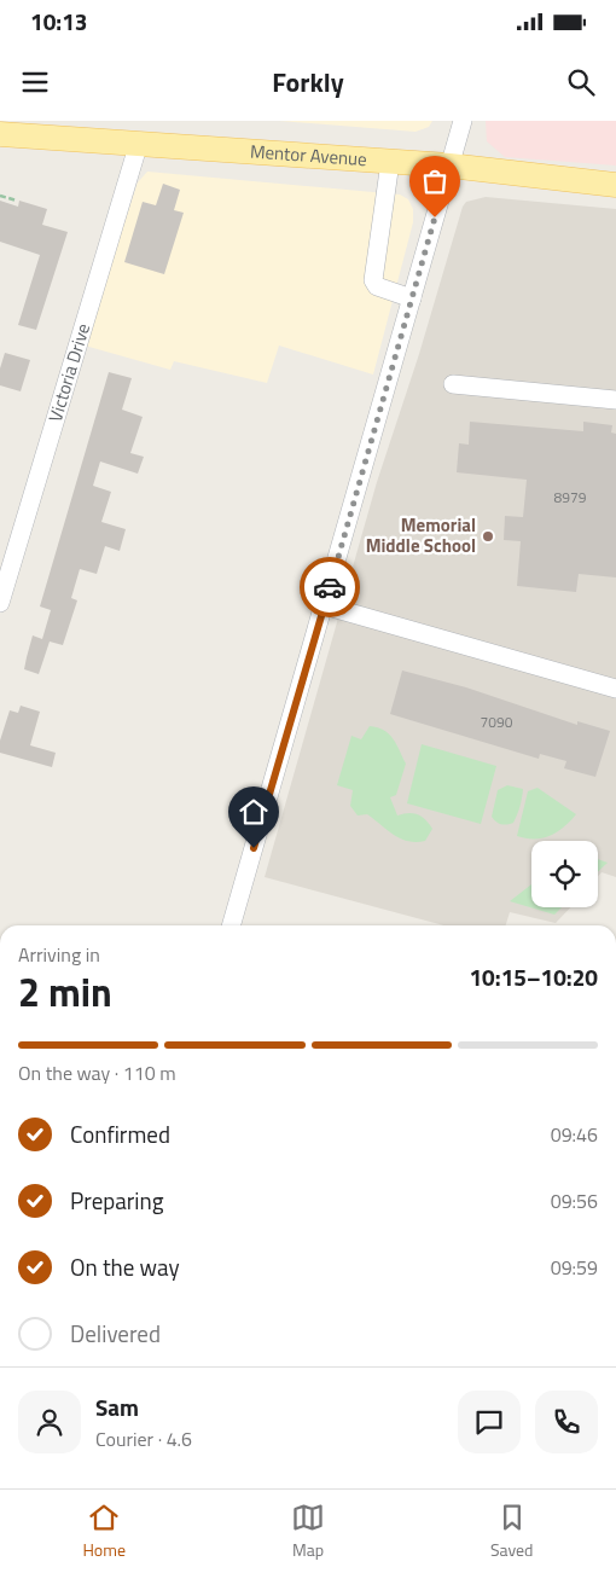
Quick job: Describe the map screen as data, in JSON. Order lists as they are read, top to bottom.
{
  "streets": {
    "main road": ["Mentor Avenue"],
    "street": ["Victoria Drive"]
  },
  "crossings": [
    ["Mentor Avenue", "Victoria Drive"]
  ],
  "places": ["Memorial Middle School"],
  "house_numbers": ["8979", "7090"],
  "page": {
    "status": "10:13",
    "header": "Forkly",
    "heading": ["2 min", "Arriving in", "10:15–10:20"],
    "panel": ["Sam", "Courier · 4.6"],
    "bar": "On the way · 110 m",
    "list": [
      ["Confirmed", "09:46"],
      ["Preparing", "09:56"],
      ["On the way", "09:59"],
      "Delivered"
    ],
    "tabs": ["Home", "Map", "Saved"]
  }
}
